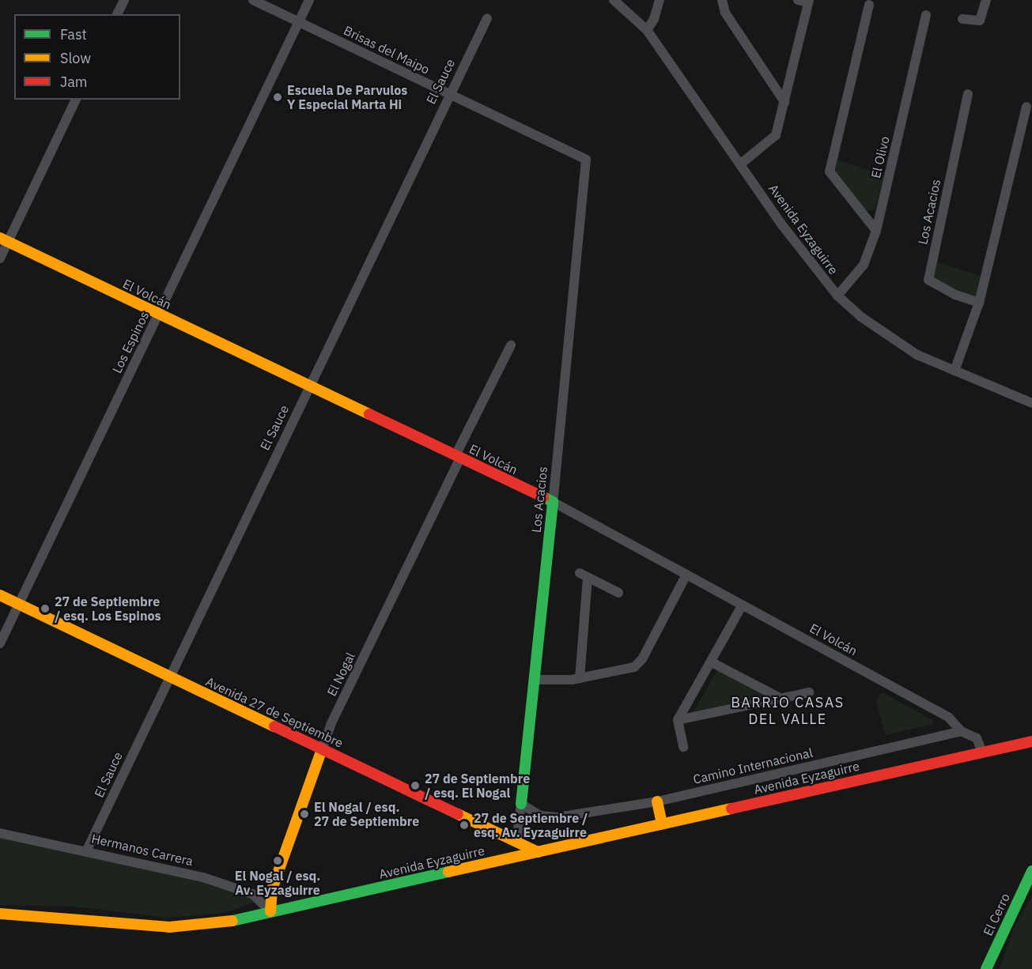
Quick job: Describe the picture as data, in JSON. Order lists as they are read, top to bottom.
{
  "streets": {
    "street": [
      "Brisas del Maipo",
      "El Sauce",
      "El Olivo",
      "Los Acacios",
      "Avenida Eyzaguirre",
      "El Volcán",
      "Los Espinos",
      "El Nogal",
      "Avenida 27 de Septiembre",
      "Camino Internacional",
      "Hermanos Carrera",
      "El Cerro"
    ]
  },
  "crossings": [
    ["Brisas del Maipo", "El Sauce"],
    ["Brisas del Maipo", "Los Acacios"],
    ["Brisas del Maipo", "Los Espinos"],
    ["El Sauce", "El Volcán"],
    ["El Sauce", "Avenida 27 de Septiembre"],
    ["El Sauce", "Hermanos Carrera"],
    ["El Olivo", "Avenida Eyzaguirre"],
    ["Los Acacios", "El Volcán"],
    ["Los Acacios", "Avenida 27 de Septiembre"],
    ["Los Acacios", "Camino Internacional"],
    ["Avenida Eyzaguirre", "El Nogal"],
    ["Avenida Eyzaguirre", "Avenida 27 de Septiembre"],
    ["Avenida Eyzaguirre", "Hermanos Carrera"],
    ["El Volcán", "Los Espinos"],
    ["El Volcán", "El Nogal"],
    ["El Volcán", "Camino Internacional"],
    ["Los Espinos", "Avenida 27 de Septiembre"],
    ["El Nogal", "Avenida 27 de Septiembre"],
    ["El Nogal", "Hermanos Carrera"]
  ],
  "districts": ["BARRIO CASAS DEL VALLE"],
  "places": [
    "Escuela De Parvulos Y Especial Marta Hi",
    "27 de Septiembre / esq. Los Espinos",
    "27 de Septiembre / esq. El Nogal",
    "El Nogal / esq. 27 de Septiembre",
    "27 de Septiembre / esq. Av. Eyzaguirre",
    "El Nogal / esq. Av. Eyzaguirre"
  ],
  "legend": ["Fast", "Slow", "Jam"]
}
